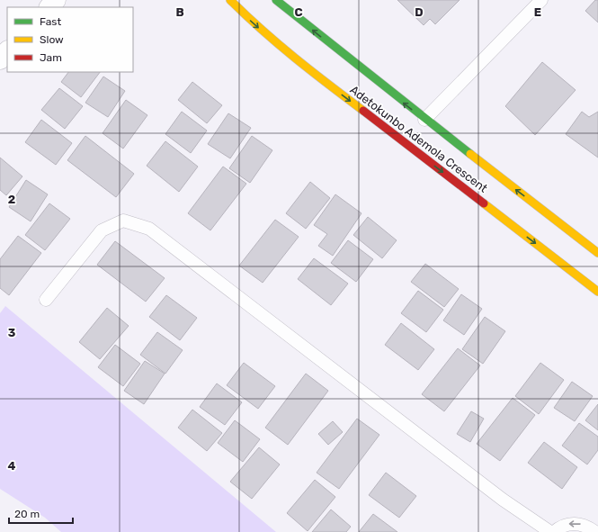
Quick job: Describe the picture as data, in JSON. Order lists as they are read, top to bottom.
{
  "streets": {
    "main road": ["Adetokunbo Ademola Crescent"]
  },
  "legend": ["Fast", "Slow", "Jam"],
  "scale_bar": "20 m",
  "grid": {
    "columns": [
      "B",
      "C",
      "D",
      "E"
    ],
    "rows": ["2", "3", "4"]
  }
}
